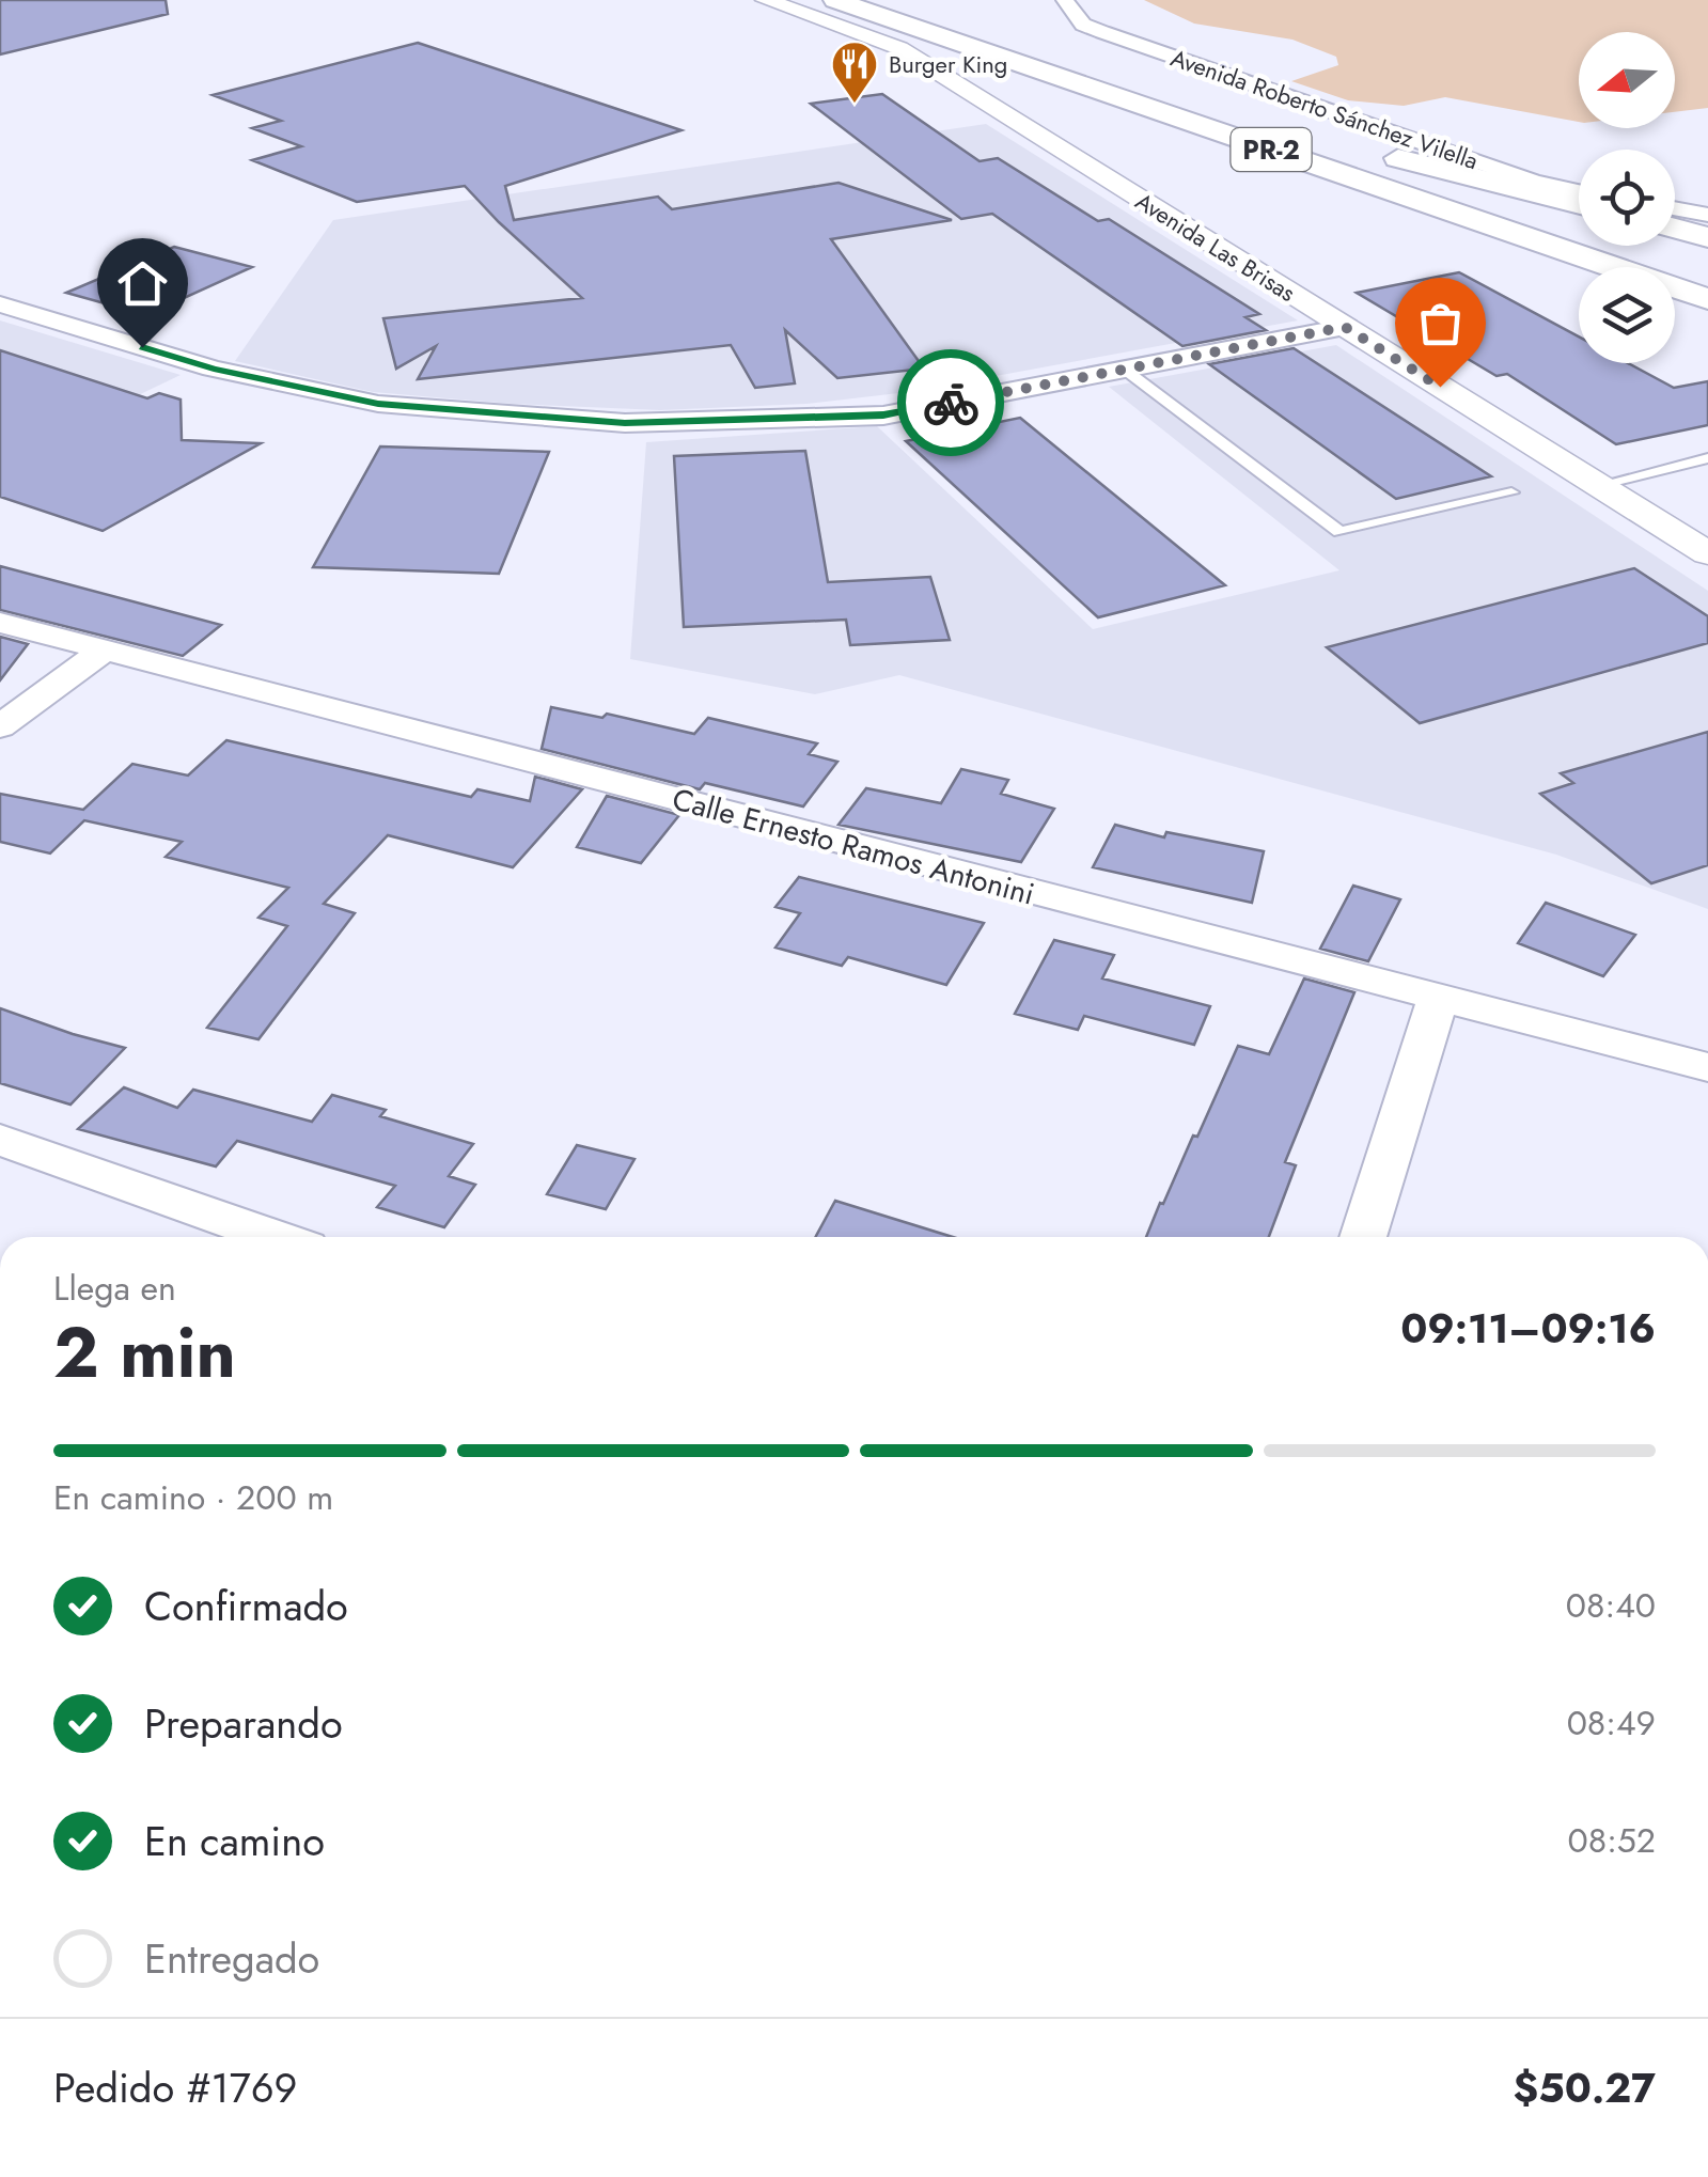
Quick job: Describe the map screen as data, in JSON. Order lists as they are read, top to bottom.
{
  "streets": {
    "highway": ["PR-2"],
    "street": ["Avenida Roberto Sánchez Vilella", "Avenida Las Brisas", "Calle Ernesto Ramos Antonini"]
  },
  "places": {
    "restaurant": ["Burger King"]
  },
  "north": "left",
  "page": {
    "heading": ["2 min", "Llega en", "09:11–09:16"],
    "panel": ["Pedido #1769", "$50.27"],
    "bar": "En camino · 200 m",
    "list": [
      ["Confirmado", "08:40"],
      ["Preparando", "08:49"],
      ["En camino", "08:52"],
      "Entregado"
    ]
  }
}
